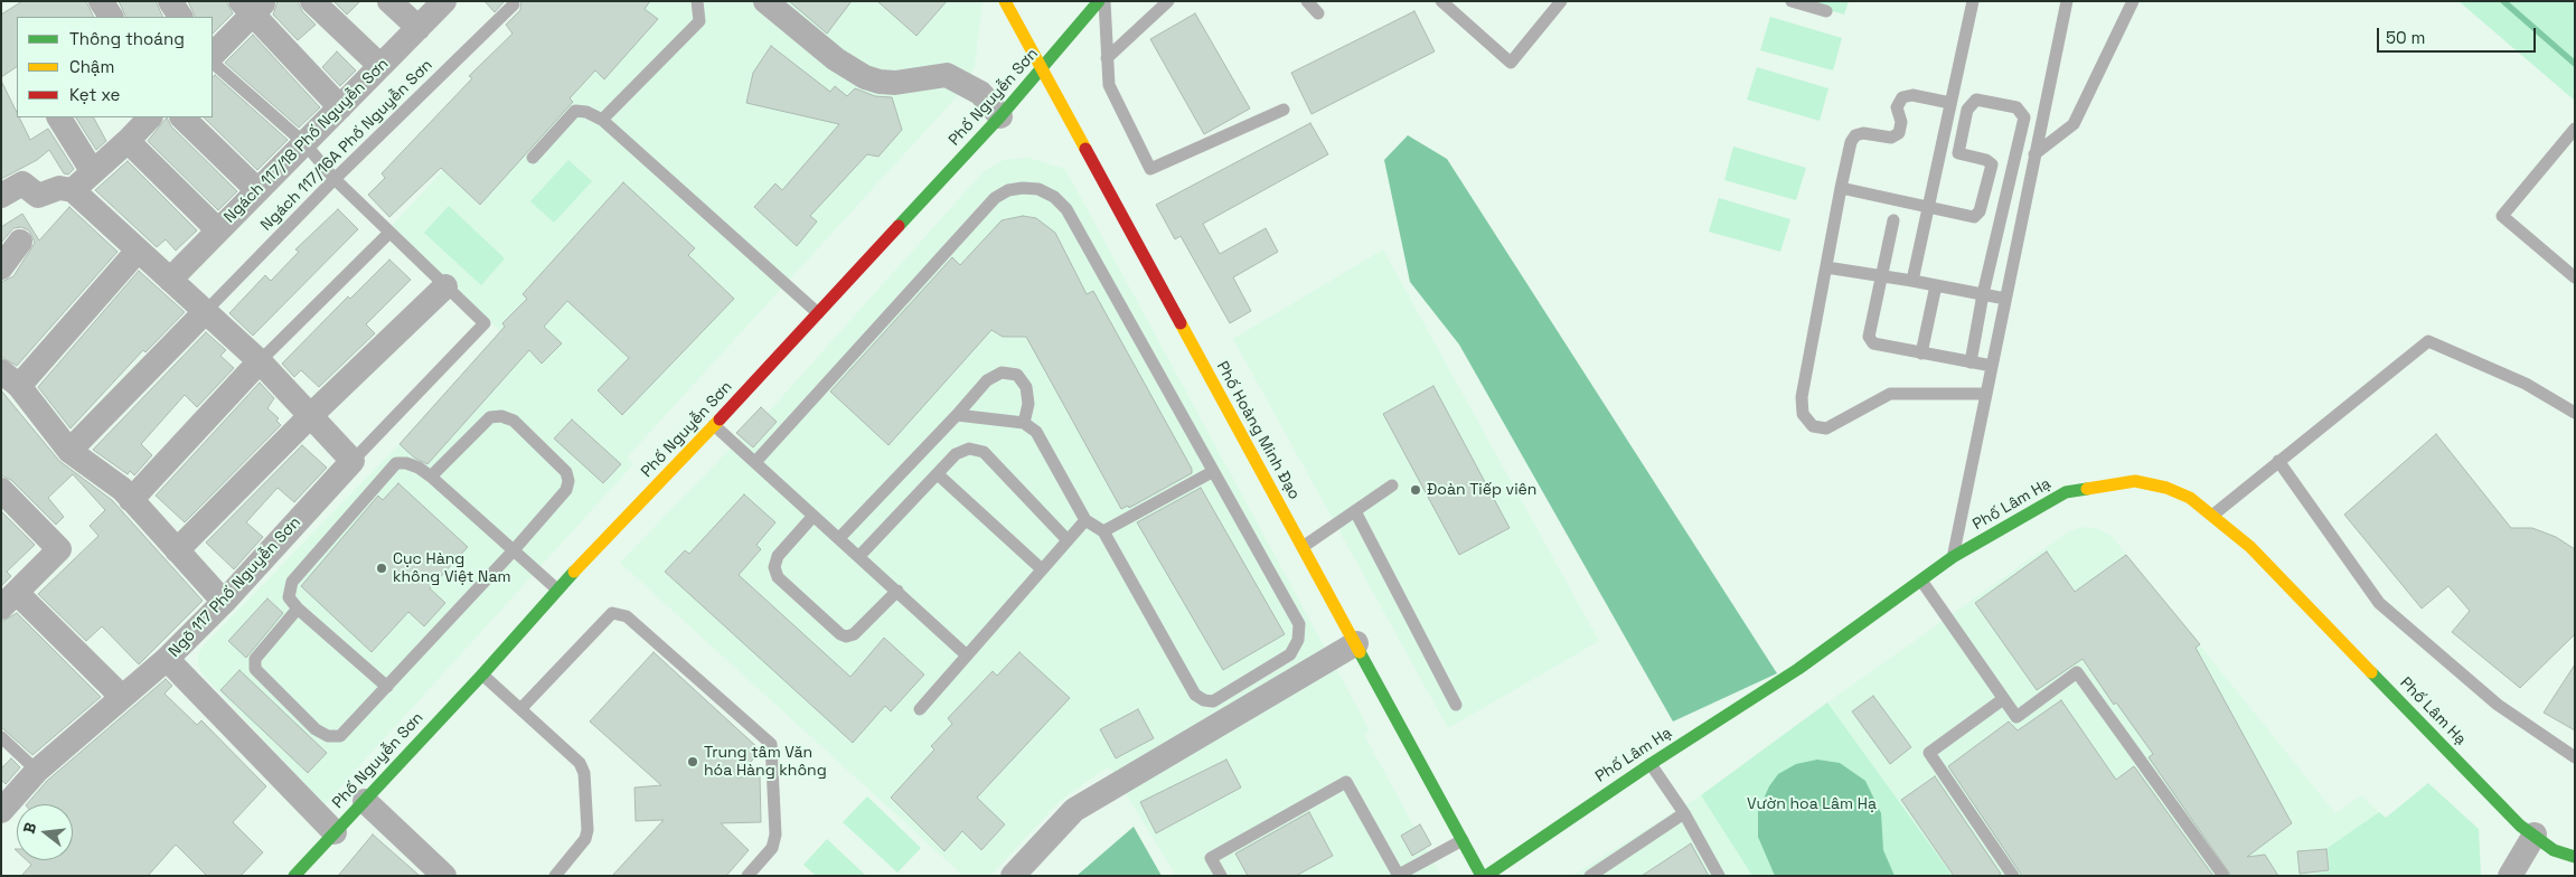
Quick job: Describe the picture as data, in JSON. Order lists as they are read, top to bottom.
{
  "streets": {
    "street": [
      "Phố Nguyễn Sơn",
      "Ngách 117/18 Phố Nguyễn Sơn",
      "Phố Hoàng Minh Đạo",
      "Phố Lâm Hạ",
      "Ngõ 117 Phố Nguyễn Sơn"
    ],
    "lane": ["Ngách 117/16A Phố Nguyễn Sơn"]
  },
  "crossings": [
    ["Phố Nguyễn Sơn", "Phố Hoàng Minh Đạo"],
    ["Phố Nguyễn Sơn", "Ngõ 117 Phố Nguyễn Sơn"],
    ["Phố Hoàng Minh Đạo", "Phố Lâm Hạ"]
  ],
  "parks": ["Vườn hoa Lâm Hạ"],
  "places": ["Đoàn Tiếp viên", "Cục Hàng không Việt Nam", "Trung tâm Văn hóa Hàng không"],
  "legend": ["Thông thoáng", "Chậm", "Kẹt xe"],
  "scale_bar": "50 m",
  "north": "left"
}
